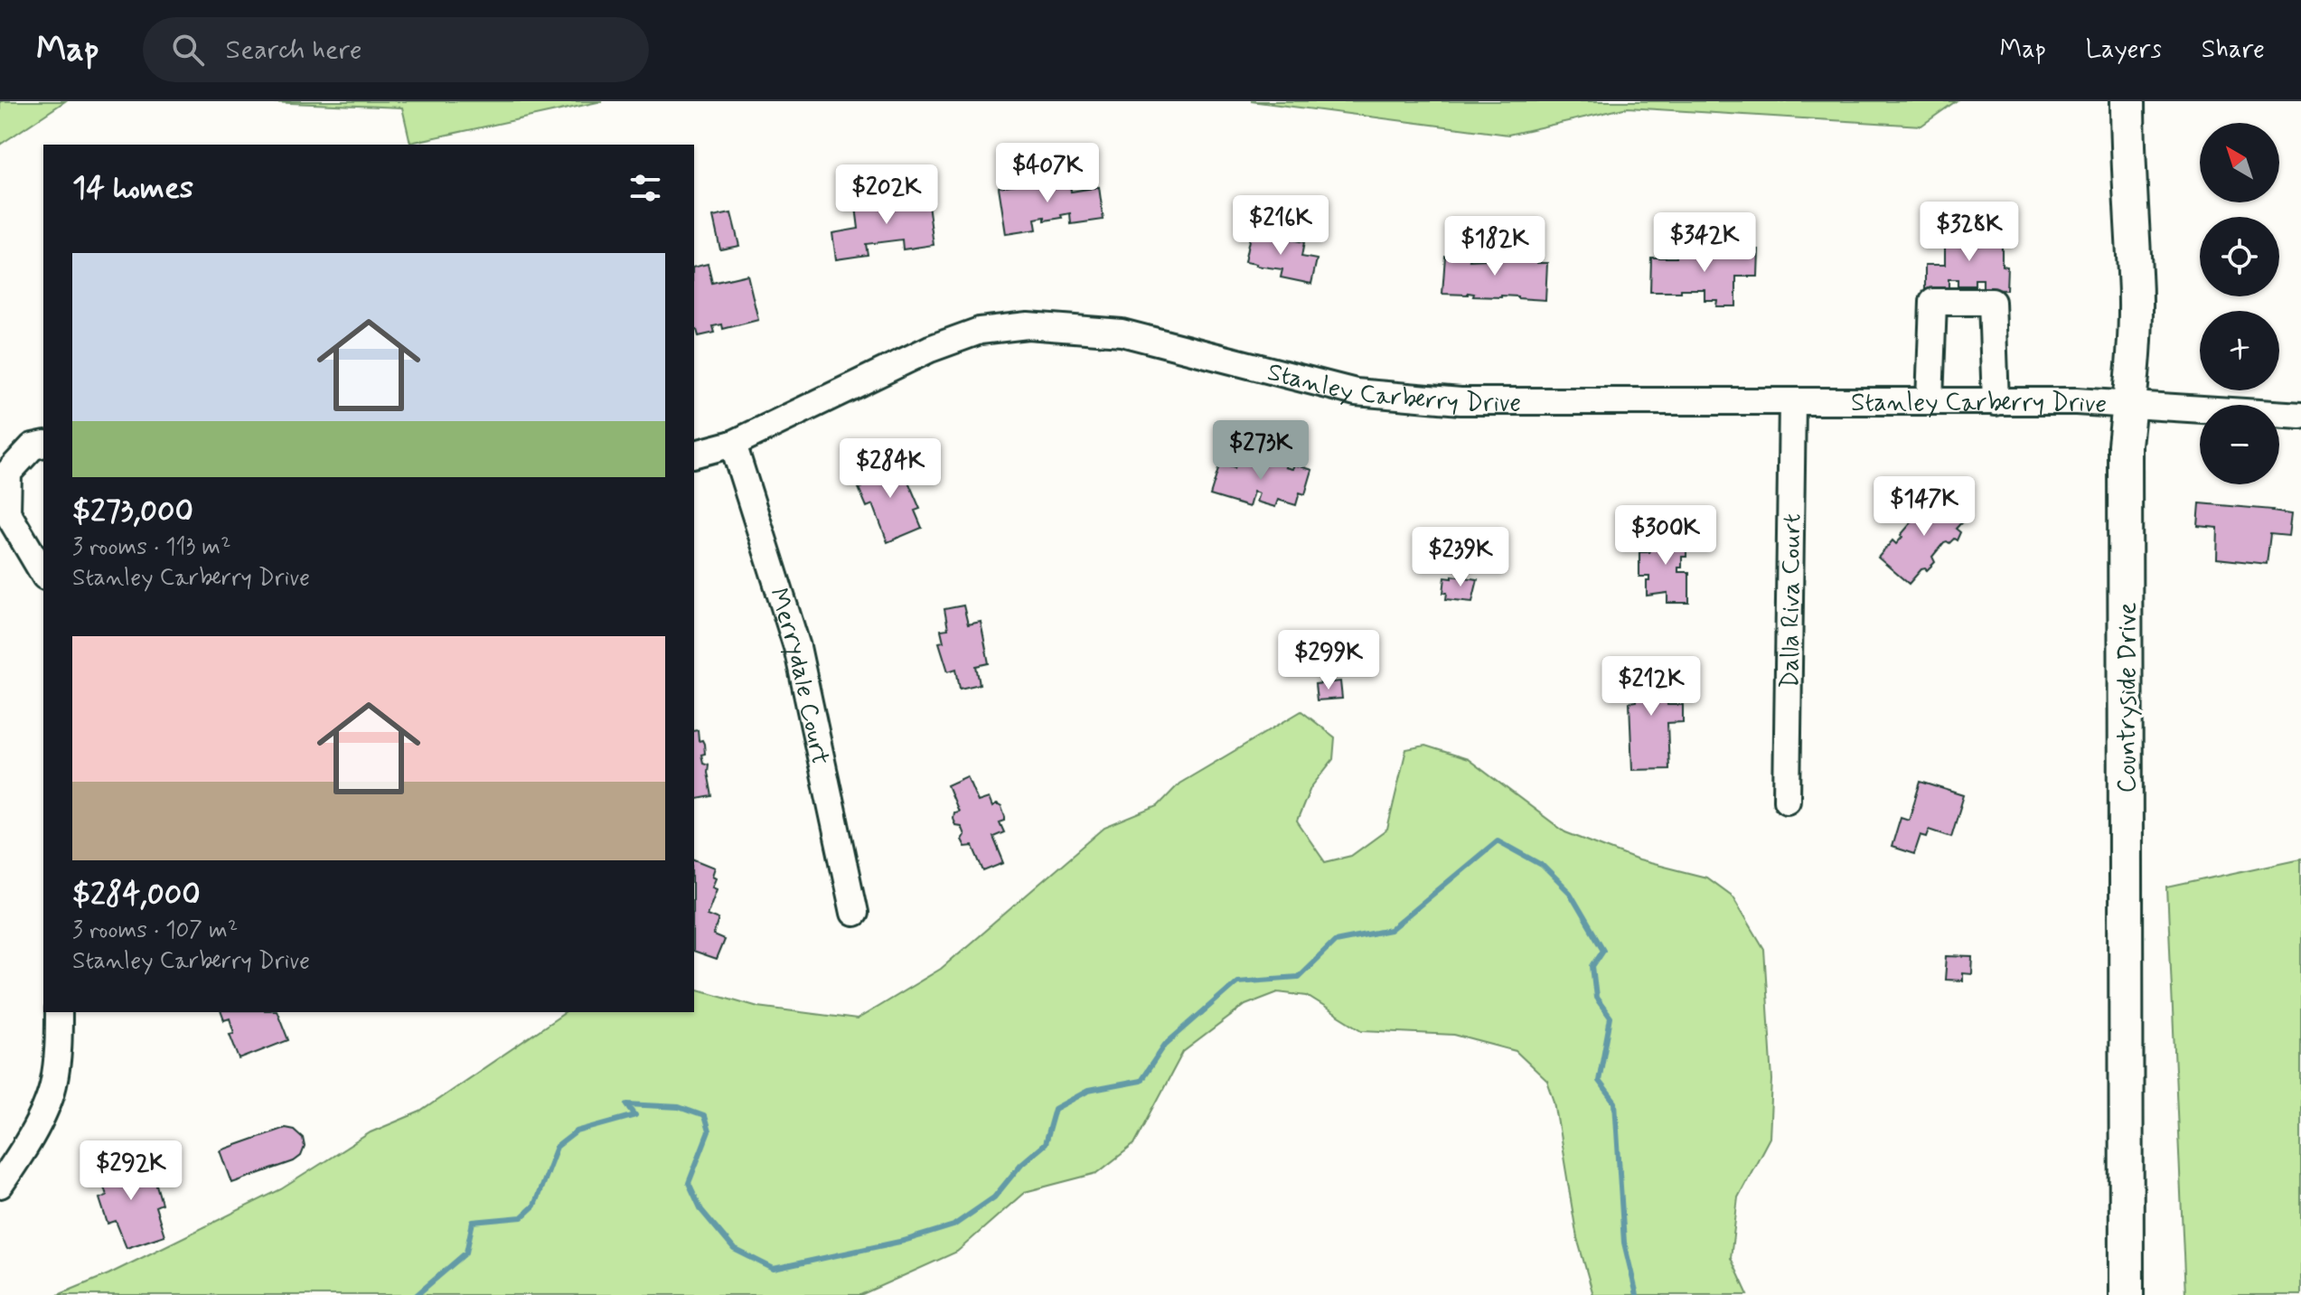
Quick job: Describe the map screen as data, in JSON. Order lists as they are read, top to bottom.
{
  "streets": {
    "main road": ["Countryside Drive"],
    "street": ["Stanley Carberry Drive", "Dalla Riva Court", "Merrydale Court"]
  },
  "crossings": [
    ["Stanley Carberry Drive", "Dalla Riva Court"],
    ["Stanley Carberry Drive", "Merrydale Court"],
    ["Stanley Carberry Drive", "Countryside Drive"]
  ],
  "north": "top left",
  "page": {
    "header": "Map",
    "search": "Search here",
    "nav": ["Map", "Layers", "Share"],
    "map_buttons": ["+", "−"],
    "price": [
      "$407K",
      "$202K",
      "$216K",
      "$328K",
      "$342K",
      "$182K",
      "$273K",
      "$284K",
      "$147K",
      "$300K",
      "$239K",
      "$299K",
      "$212K",
      "$292K"
    ],
    "heading": "14 homes",
    "list": [
      {
        "name": "$273,000",
        "note": "3 rooms · 113 m² · Stanley Carberry Drive"
      },
      {
        "name": "$284,000",
        "note": "3 rooms · 107 m² · Stanley Carberry Drive"
      }
    ]
  }
}
